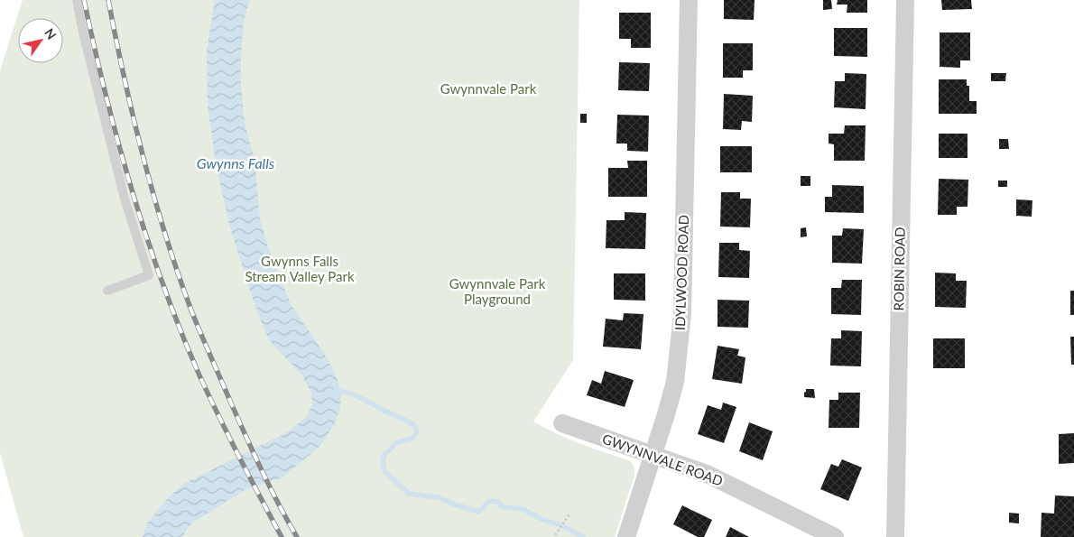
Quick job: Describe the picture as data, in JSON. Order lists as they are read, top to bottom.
{
  "streets": {
    "street": ["ROBIN ROAD", "IDYLWOOD ROAD", "GWYNNVALE ROAD"]
  },
  "crossings": [
    ["IDYLWOOD ROAD", "GWYNNVALE ROAD"]
  ],
  "water": ["Gwynns Falls"],
  "parks": ["Gwynnvale Park", "Gwynns Falls Stream Valley Park", "Gwynnvale Park Playground"],
  "north": "top right"
}
